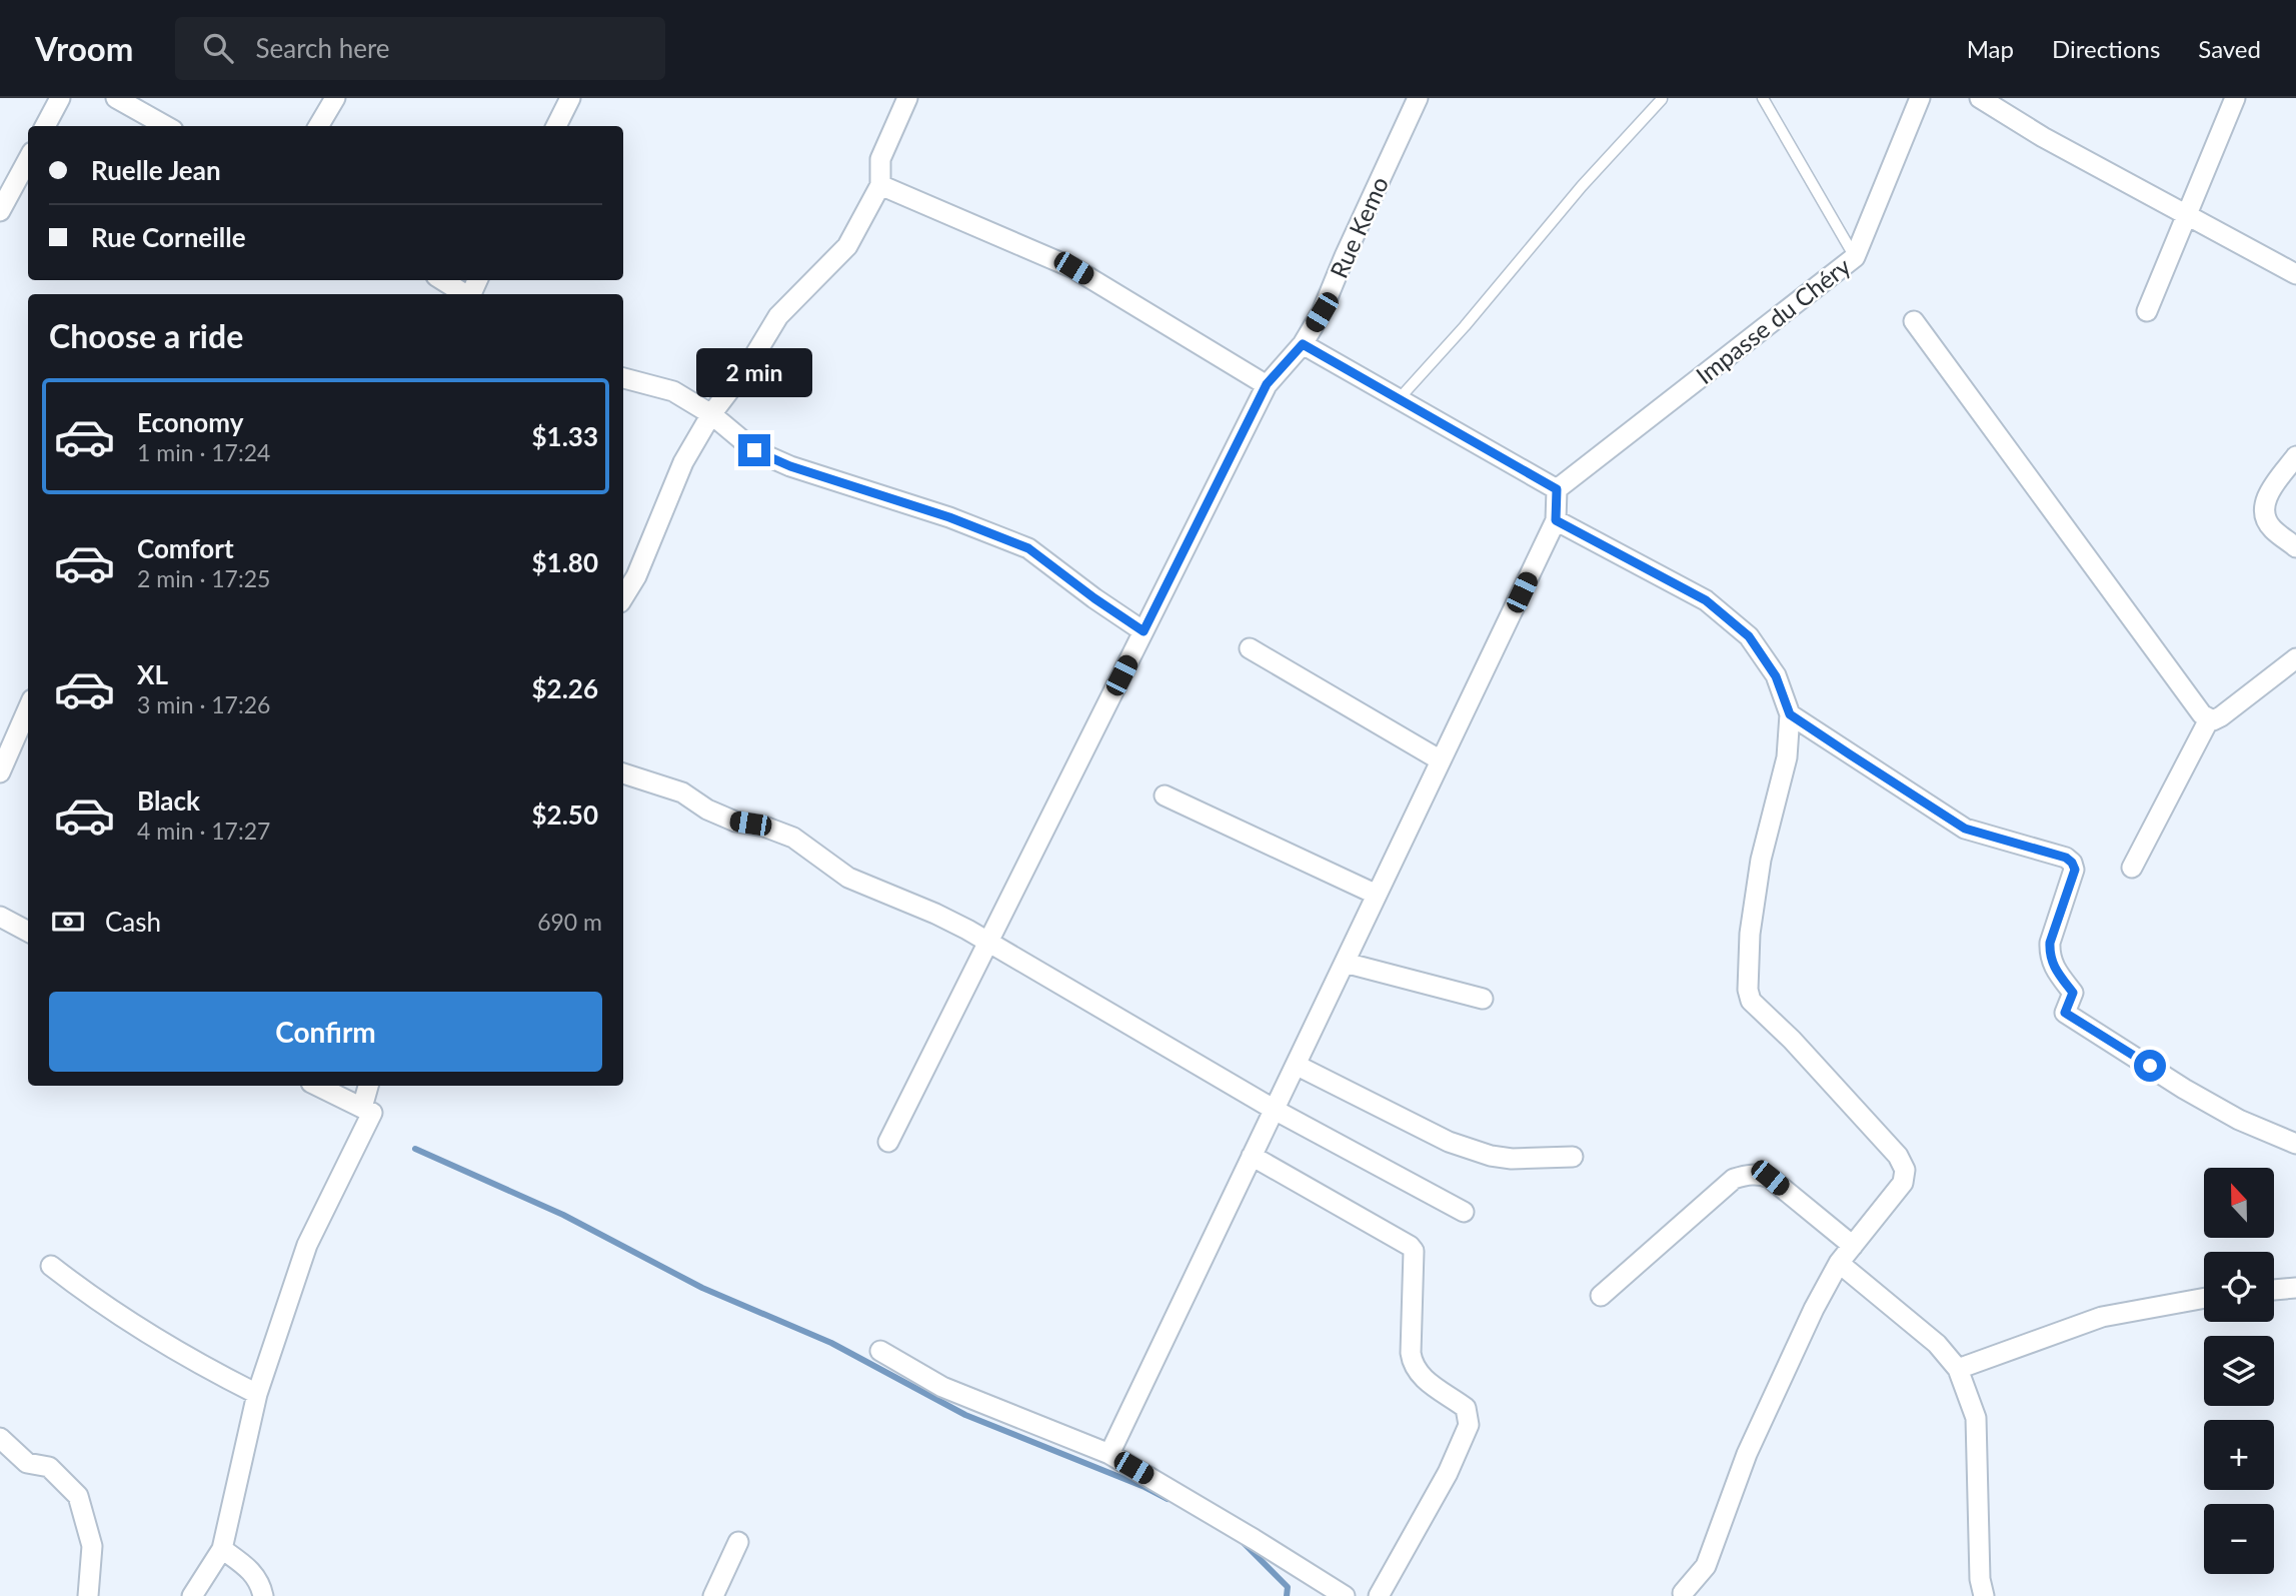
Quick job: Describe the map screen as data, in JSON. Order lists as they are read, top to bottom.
{
  "streets": {
    "street": ["Rue Kemo", "Impasse du Chéry"]
  },
  "north": "top",
  "page": {
    "header": "Vroom",
    "search": "Search here",
    "nav": ["Map", "Directions", "Saved"],
    "banner": ["Ruelle Jean", "Rue Corneille"],
    "heading": "Choose a ride",
    "bubble": "2 min",
    "list": [
      {
        "name": "Economy",
        "note": "1 min · 17:24",
        "value": "$1.33"
      },
      {
        "name": "Comfort",
        "note": "2 min · 17:25",
        "value": "$1.80"
      },
      {
        "name": "XL",
        "note": "3 min · 17:26",
        "value": "$2.26"
      },
      {
        "name": "Black",
        "note": "4 min · 17:27",
        "value": "$2.50"
      }
    ],
    "pay": ["Cash", "690 m"],
    "buttons": "Confirm",
    "map_buttons": ["+", "−"]
  }
}
